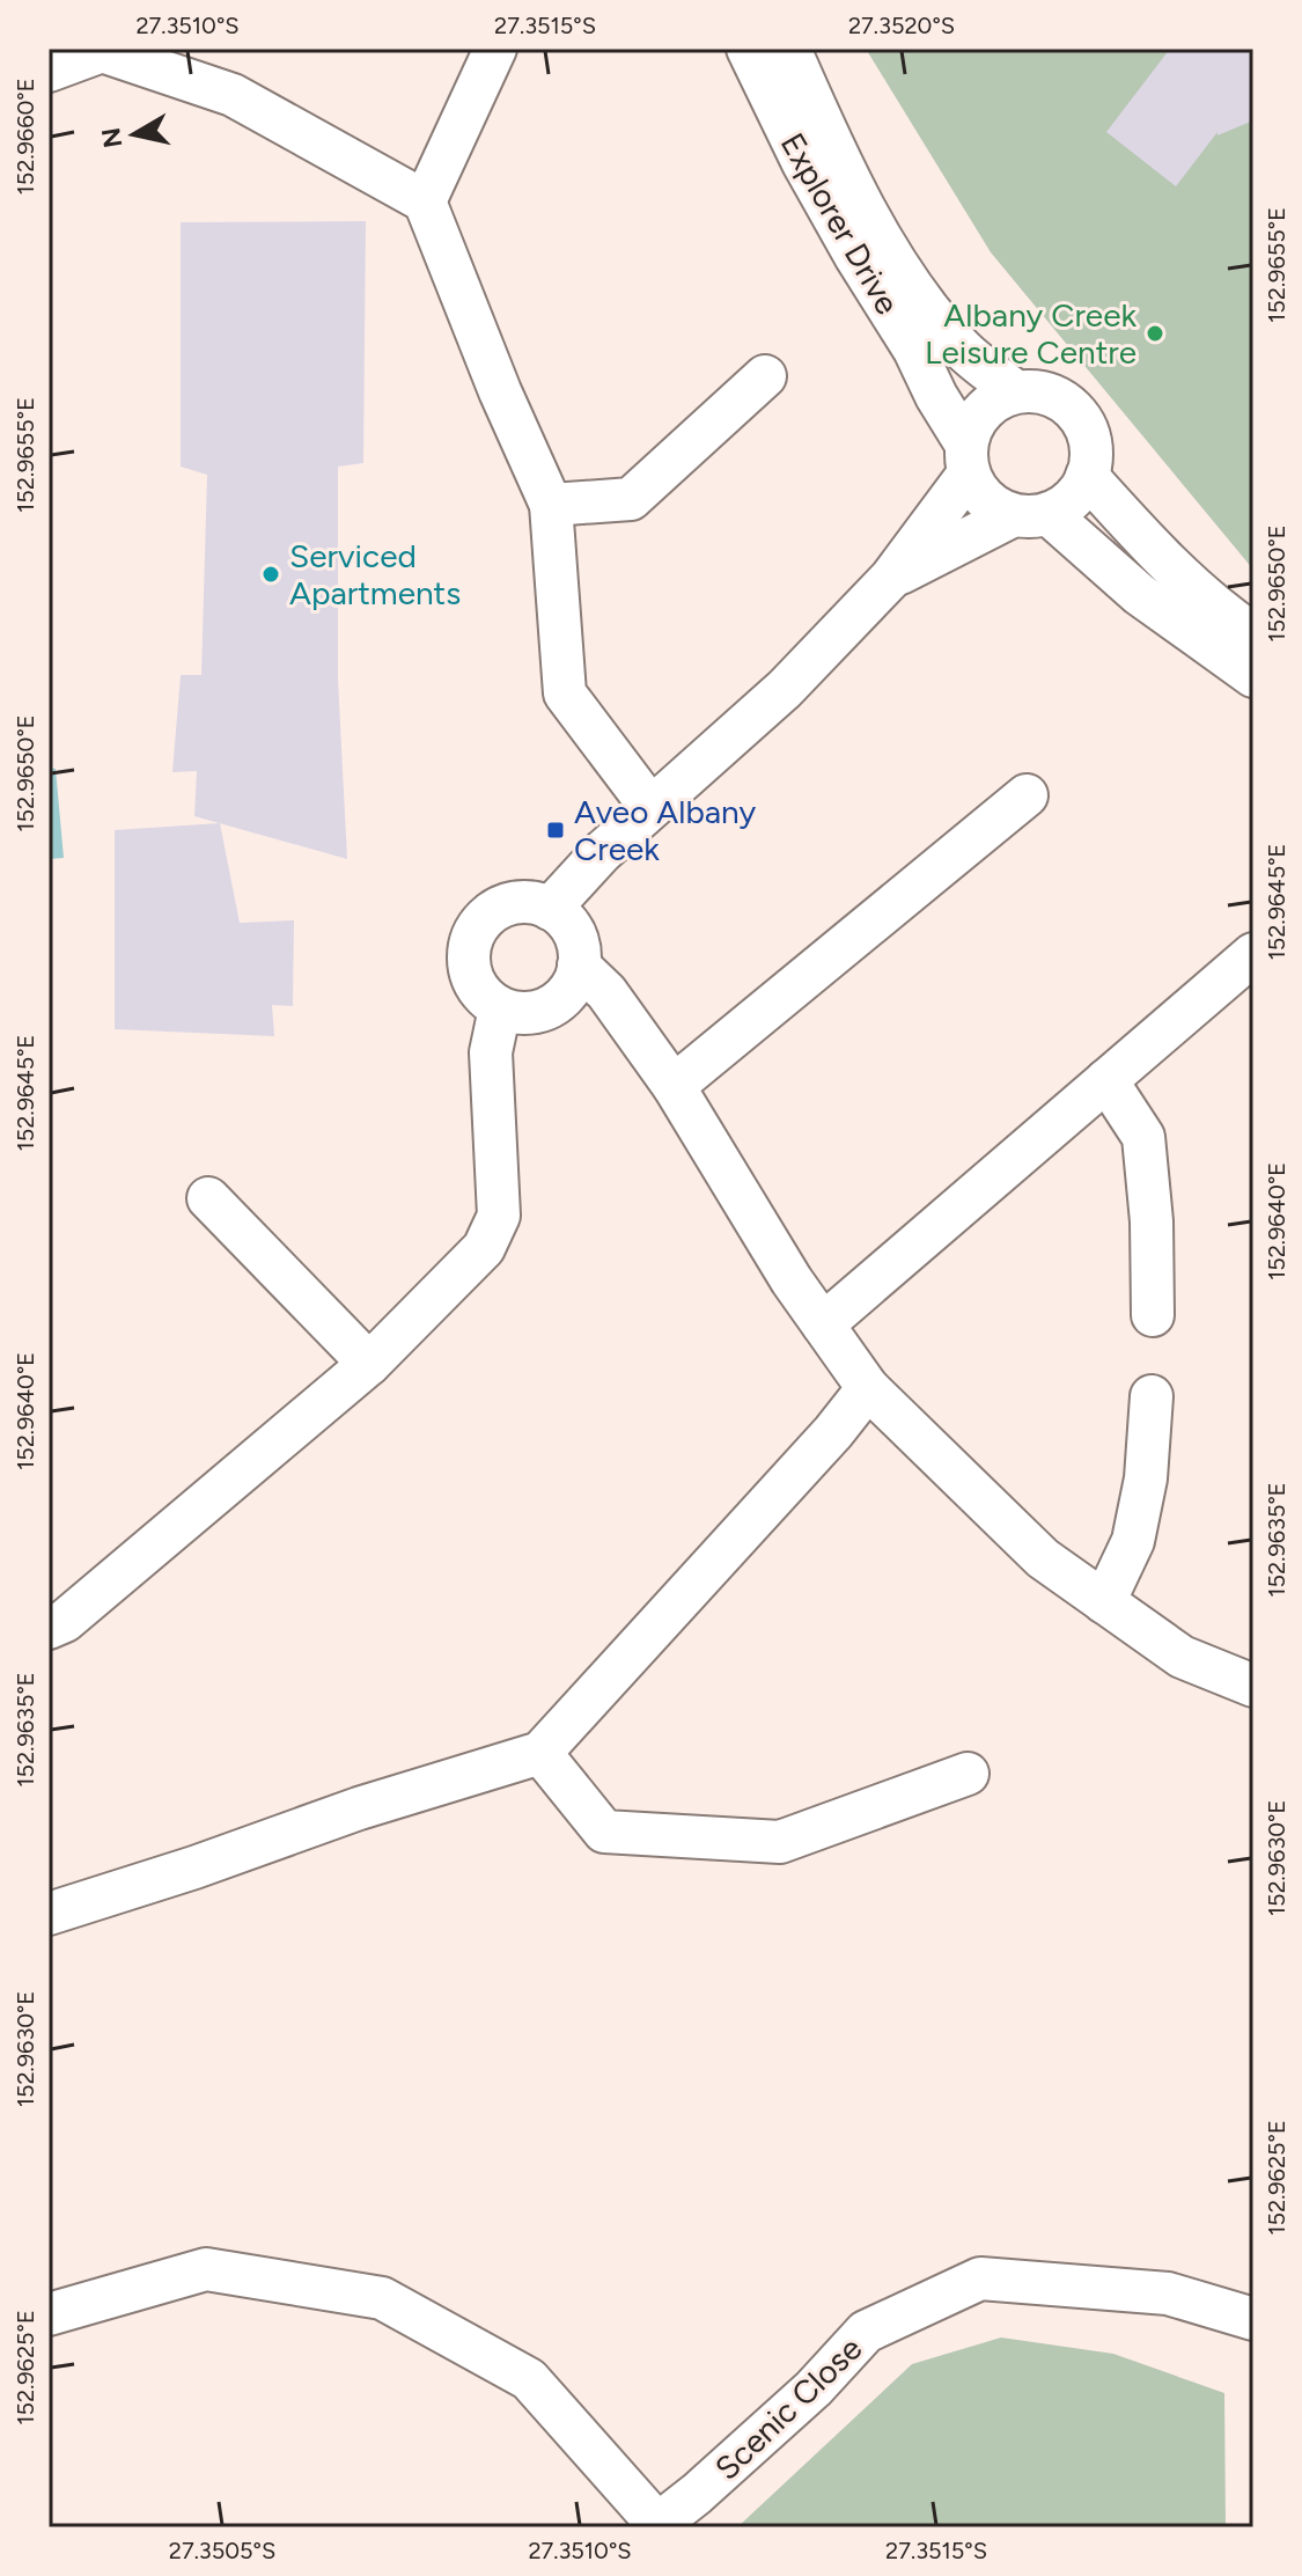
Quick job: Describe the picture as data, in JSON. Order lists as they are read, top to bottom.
{
  "streets": {
    "street": ["Explorer Drive", "Scenic Close"]
  },
  "places": {
    "other": ["Albany Creek Leisure Centre", "Serviced Apartments"],
    "transit": ["Aveo Albany Creek"]
  },
  "north": "left",
  "coordinates": [
    "27.3510°S",
    "27.3515°S",
    "27.3520°S",
    "152.9660°E",
    "152.9655°E",
    "152.9650°E",
    "152.9645°E",
    "152.9640°E",
    "152.9635°E",
    "152.9630°E",
    "152.9625°E",
    "27.3505°S"
  ]
}
